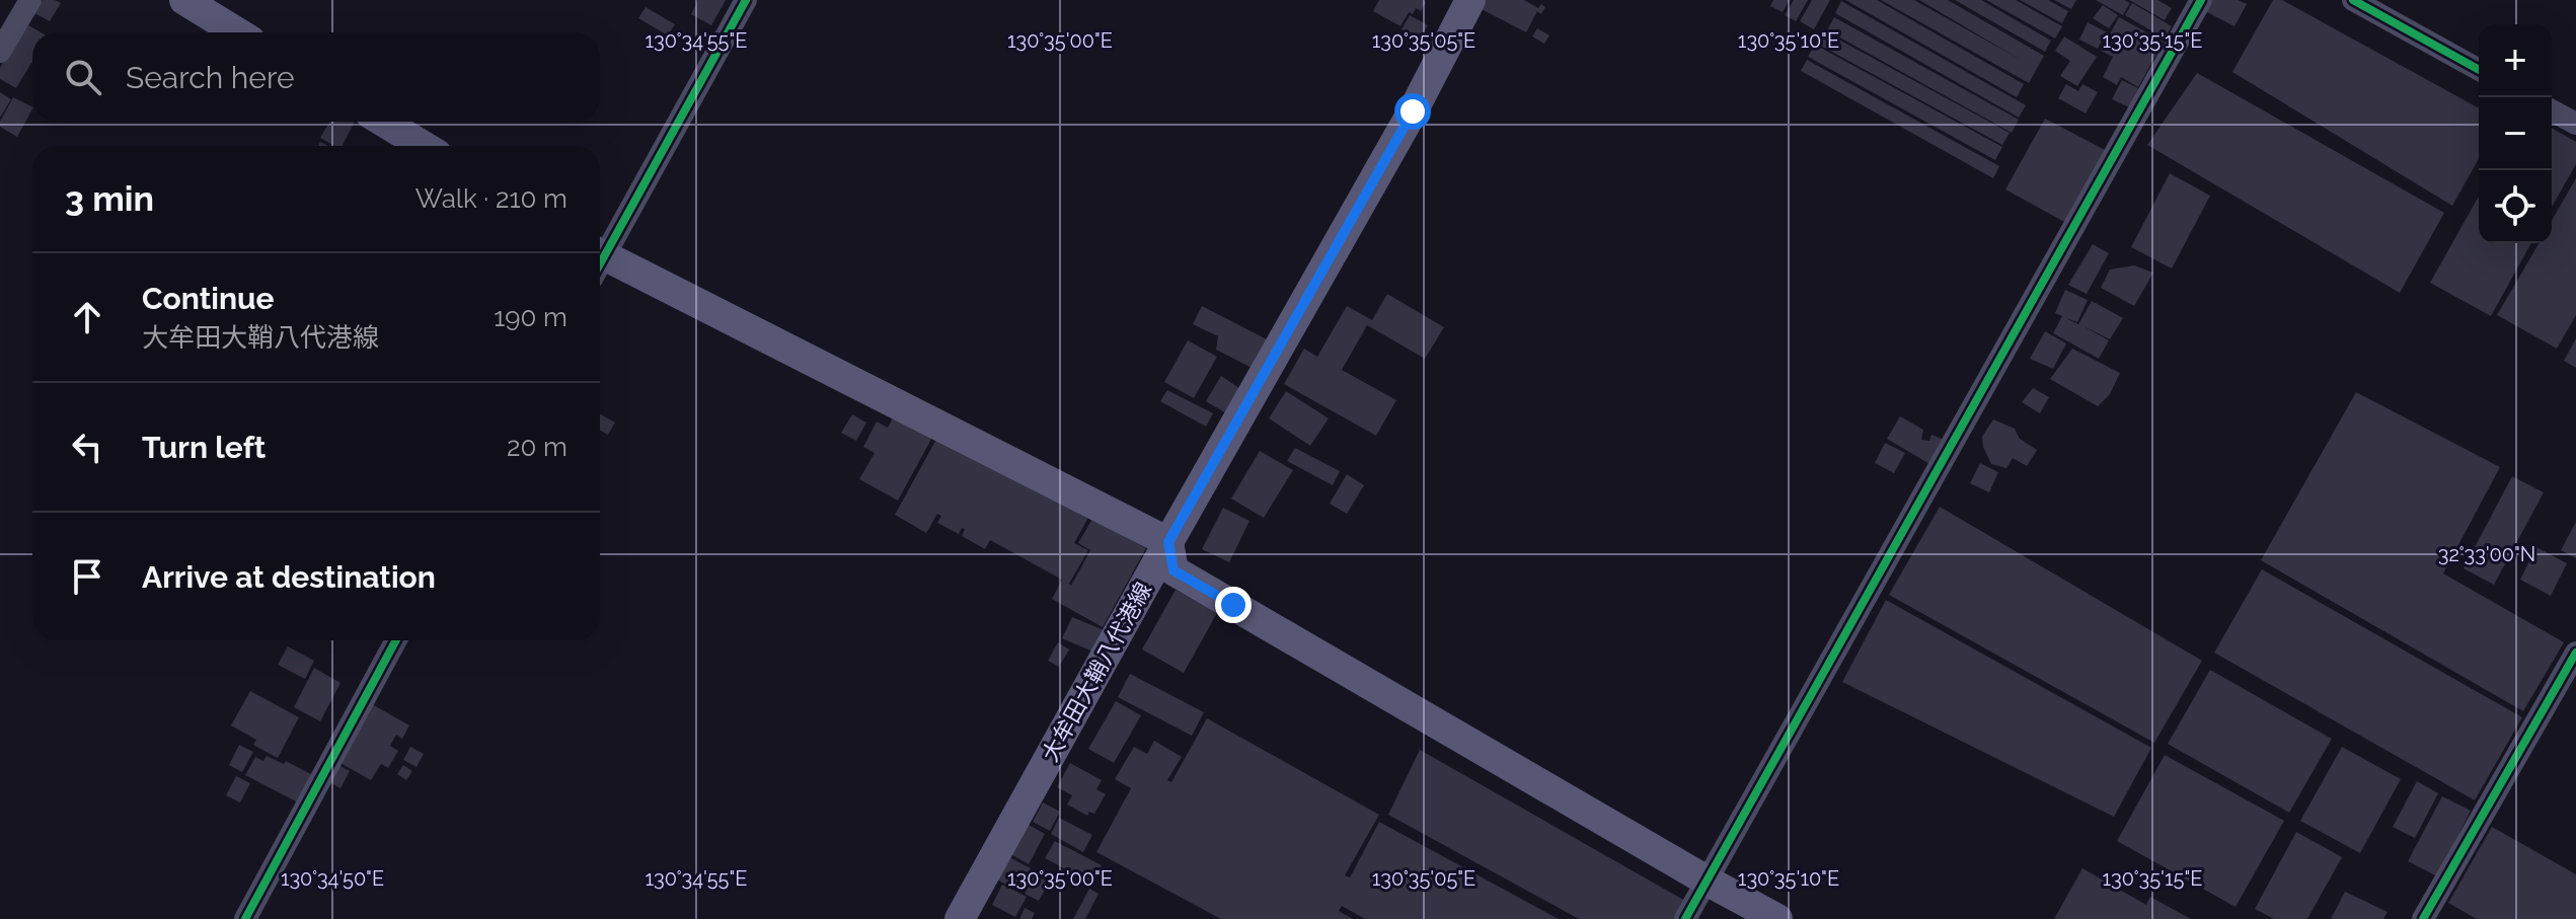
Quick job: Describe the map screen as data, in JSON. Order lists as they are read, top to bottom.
{
  "streets": {
    "main road": ["大牟田大鞘八代港線"]
  },
  "page": {
    "map_buttons": ["+", "−"],
    "search": "Search here",
    "heading": ["3 min", "Walk · 210 m"],
    "list": [
      ["Continue", "大牟田大鞘八代港線", "190 m"],
      ["Turn left", "20 m"],
      "Arrive at destination"
    ]
  },
  "coordinates": [
    "130°34'55\"E",
    "130°35'00\"E",
    "130°35'05\"E",
    "130°35'10\"E",
    "130°35'15\"E",
    "32°33'00\"N",
    "130°34'50\"E"
  ]
}
